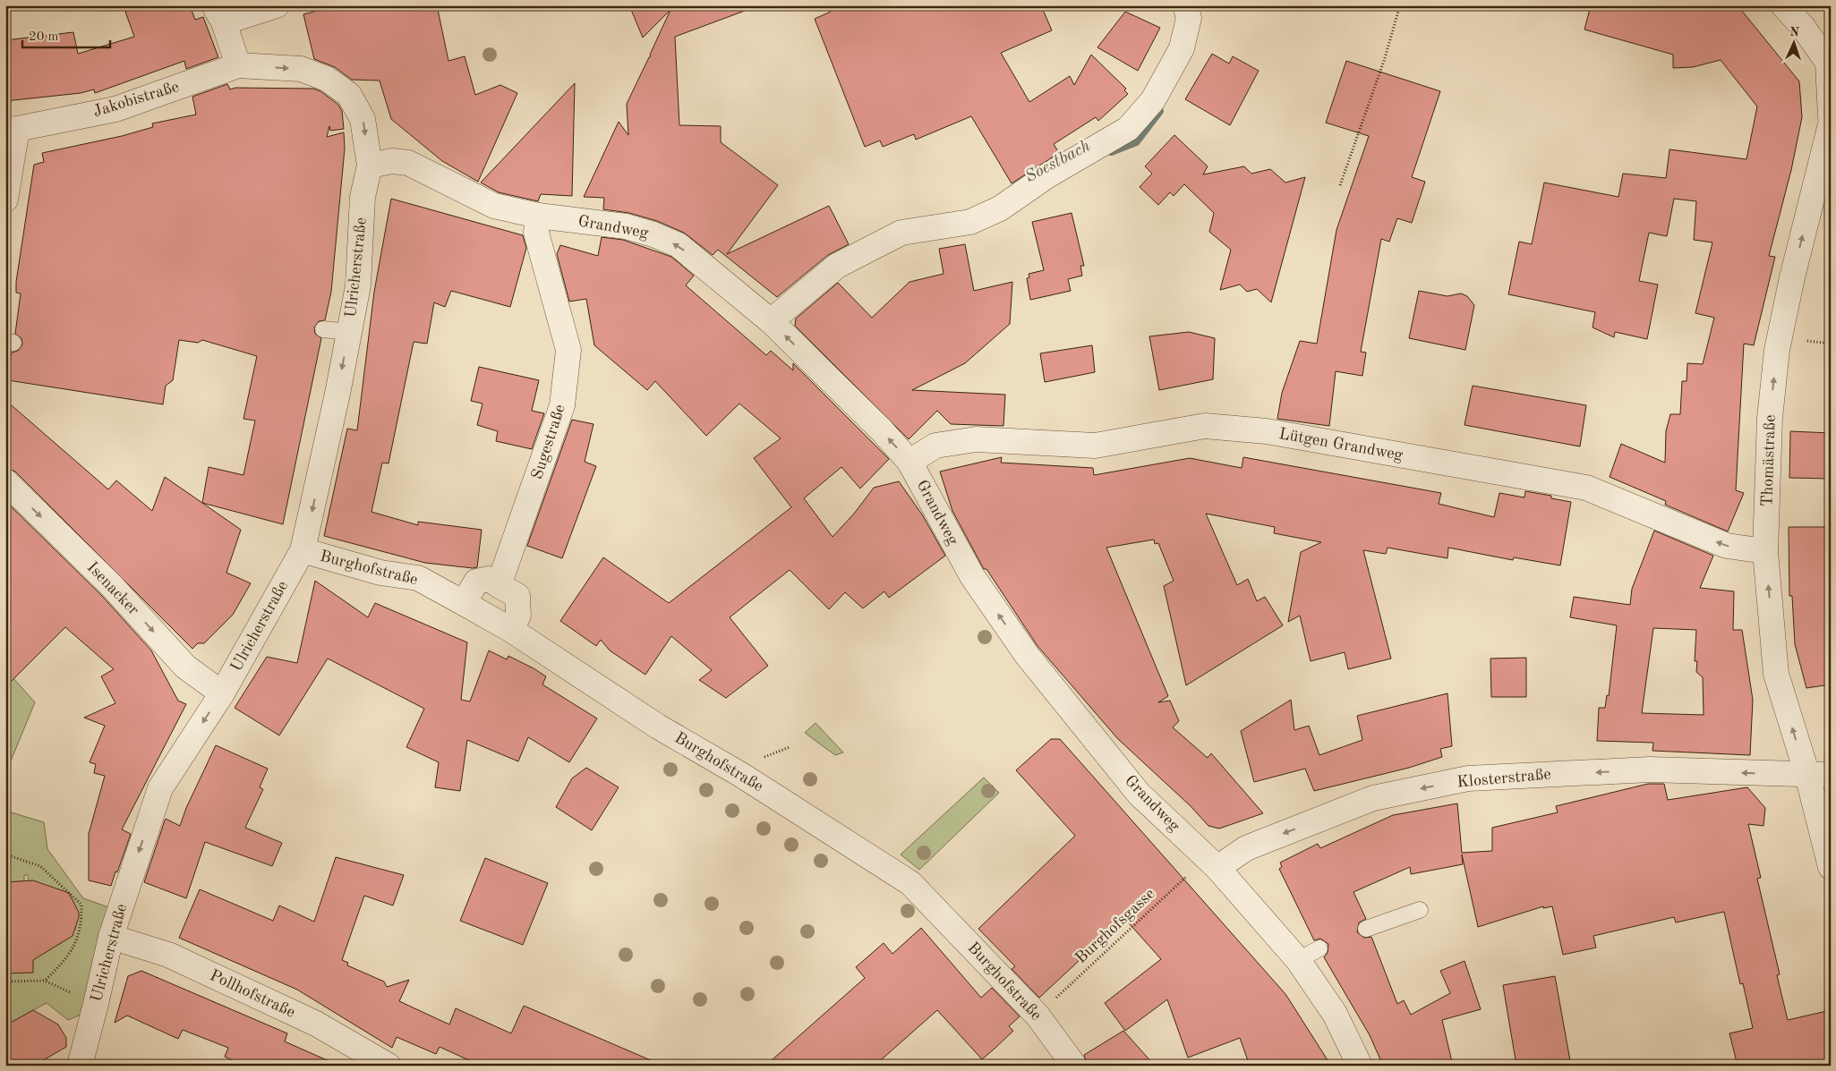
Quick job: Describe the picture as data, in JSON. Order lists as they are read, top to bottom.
{
  "streets": {
    "street": [
      "Jakobistraße",
      "Grandweg",
      "Ulricherstraße",
      "Sugestraße",
      "Lütgen Grandweg",
      "Thomästraße",
      "Burghofstraße",
      "Isenacker",
      "Klosterstraße",
      "Pollhofstraße"
    ],
    "path": ["Burghofsgasse"]
  },
  "crossings": [
    ["Grandweg", "Ulricherstraße"],
    ["Grandweg", "Sugestraße"],
    ["Grandweg", "Lütgen Grandweg"],
    ["Grandweg", "Klosterstraße"],
    ["Grandweg", "Burghofsgasse"],
    ["Ulricherstraße", "Burghofstraße"],
    ["Ulricherstraße", "Isenacker"],
    ["Ulricherstraße", "Pollhofstraße"],
    ["Lütgen Grandweg", "Thomästraße"],
    ["Thomästraße", "Klosterstraße"],
    ["Burghofstraße", "Burghofsgasse"],
    ["Klosterstraße", "Burghofsgasse"]
  ],
  "one_way": [
    "Grandweg",
    "Ulricherstraße",
    "Lütgen Grandweg",
    "Thomästraße",
    "Isenacker",
    "Klosterstraße"
  ],
  "water": ["Soestbach"],
  "scale_bar": "20 m",
  "north": "top"
}
